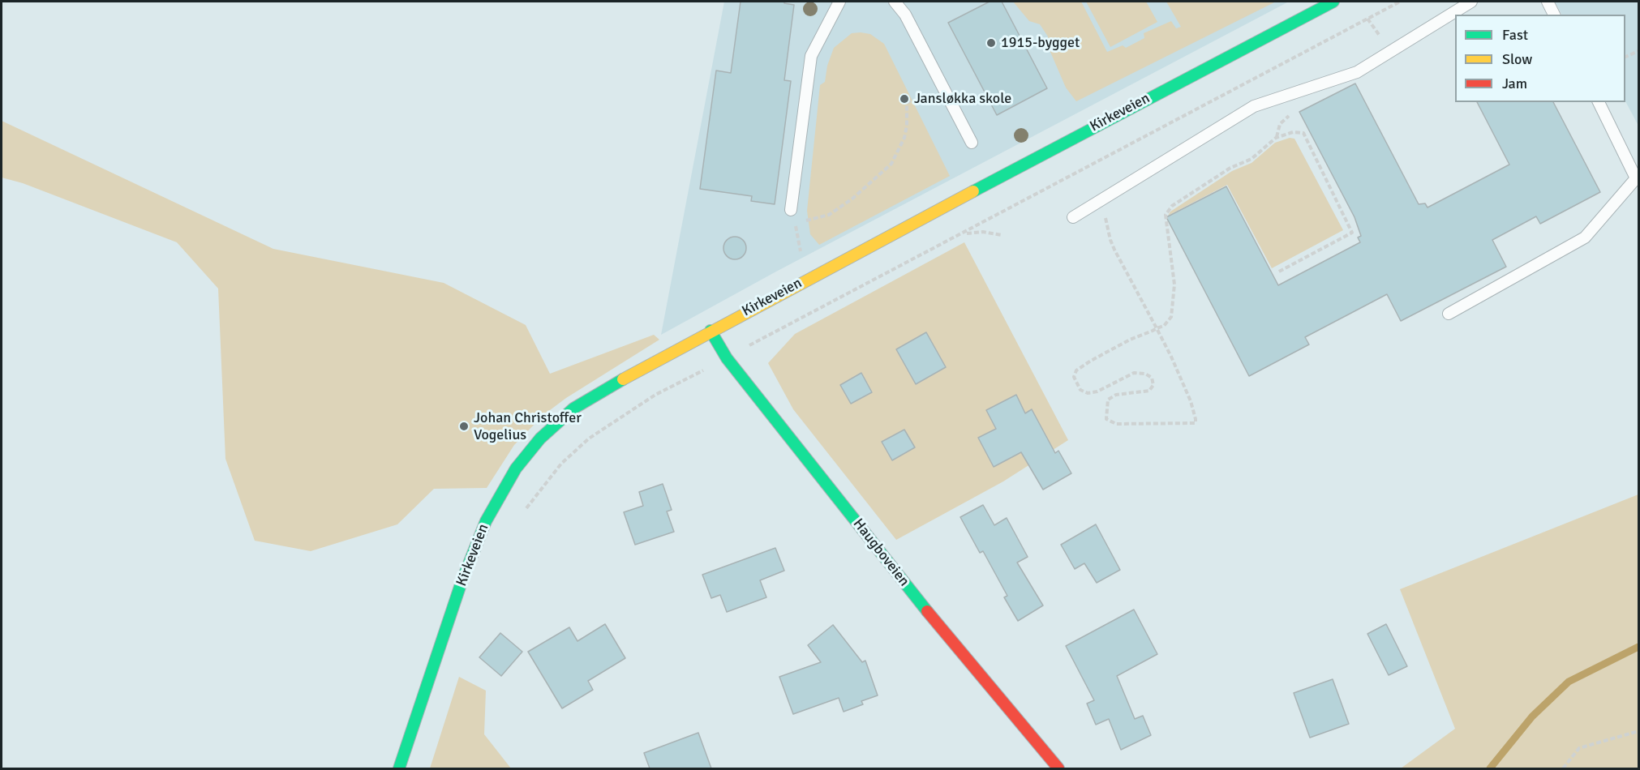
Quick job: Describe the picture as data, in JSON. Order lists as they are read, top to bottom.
{
  "streets": {
    "main road": ["Kirkeveien", "Haugboveien"]
  },
  "crossings": [
    ["Kirkeveien", "Haugboveien"]
  ],
  "places": ["1915-bygget", "Jansløkka skole", "Johan Christoffer Vogelius"],
  "legend": ["Fast", "Slow", "Jam"]
}
